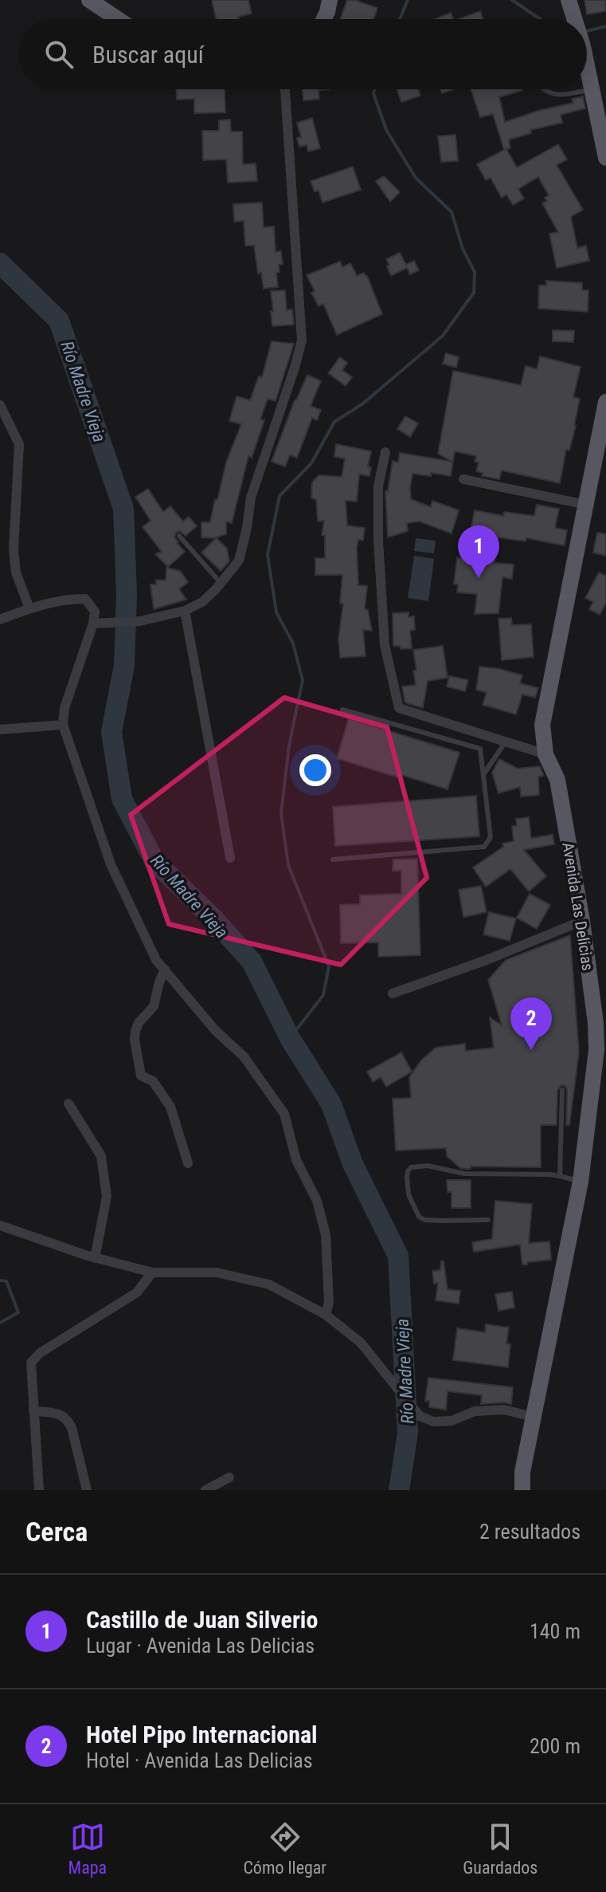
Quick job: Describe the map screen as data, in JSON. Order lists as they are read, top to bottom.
{
  "streets": {
    "main road": ["Avenida Las Delicias"]
  },
  "water": ["Río Madre Vieja"],
  "page": {
    "search": "Buscar aquí",
    "pins": ["1", "2"],
    "heading": ["Cerca", "2 resultados"],
    "list": [
      {
        "mark": "1",
        "name": "Castillo de Juan Silverio",
        "note": "Lugar · Avenida Las Delicias",
        "value": "140 m"
      },
      {
        "mark": "2",
        "name": "Hotel Pipo Internacional",
        "note": "Hotel · Avenida Las Delicias",
        "value": "200 m"
      }
    ],
    "nav": ["Mapa", "Cómo llegar", "Guardados"]
  }
}
